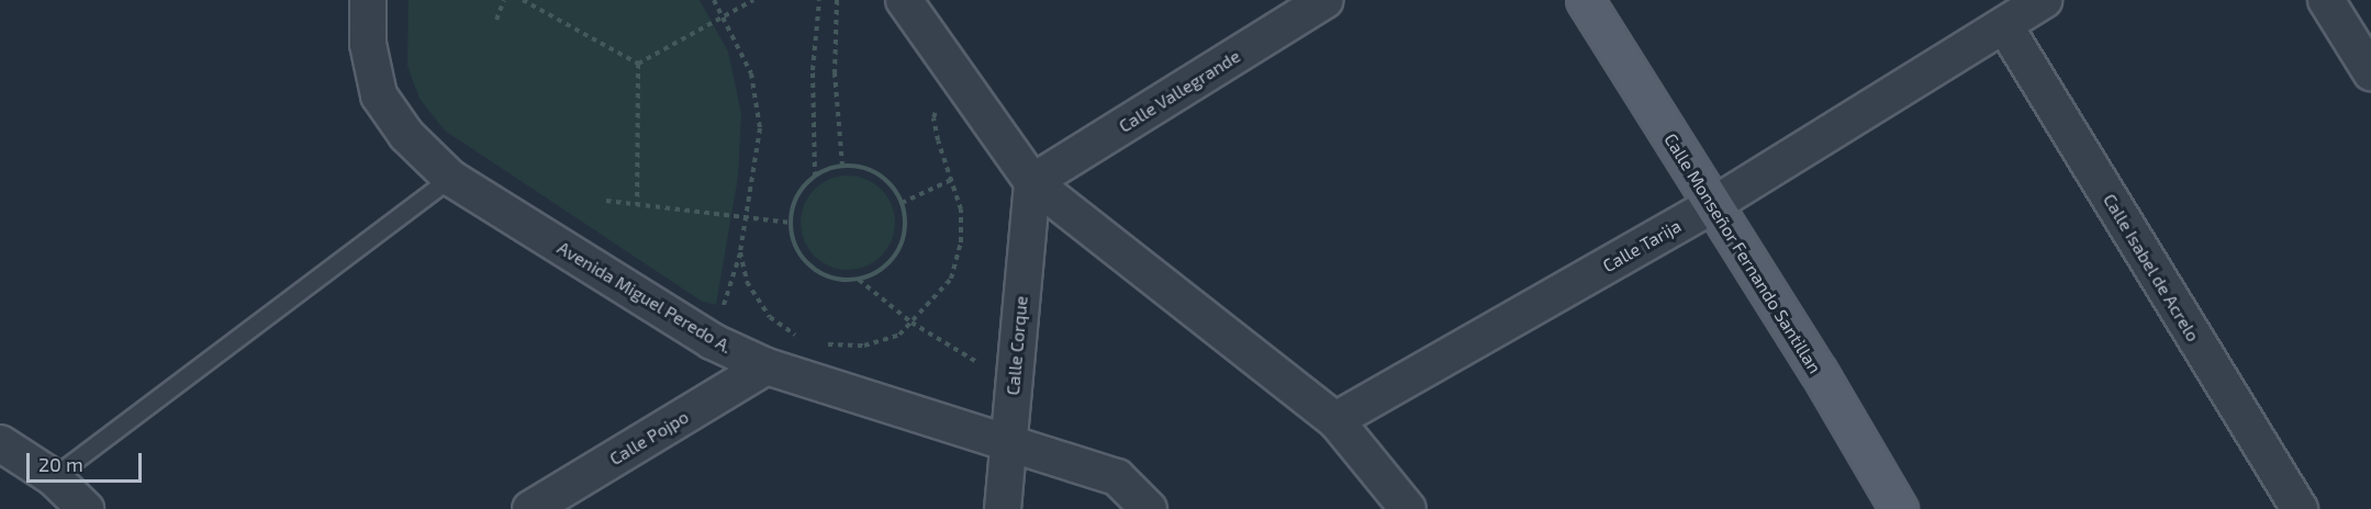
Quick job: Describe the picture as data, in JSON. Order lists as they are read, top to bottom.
{
  "streets": {
    "main road": ["Calle Monseñor Fernando Santillan"],
    "street": [
      "Calle Vallegrande",
      "Calle Tarija",
      "Calle Isabel de Acrelo",
      "Avenida Miguel Peredo A.",
      "Calle Corque",
      "Calle Pojpo"
    ]
  },
  "crossings": [
    ["Calle Vallegrande", "Calle Corque"],
    ["Calle Tarija", "Calle Monseñor Fernando Santillan"],
    ["Calle Tarija", "Calle Isabel de Acrelo"],
    ["Avenida Miguel Peredo A.", "Calle Corque"],
    ["Avenida Miguel Peredo A.", "Calle Pojpo"]
  ],
  "scale_bar": "20 m"
}
